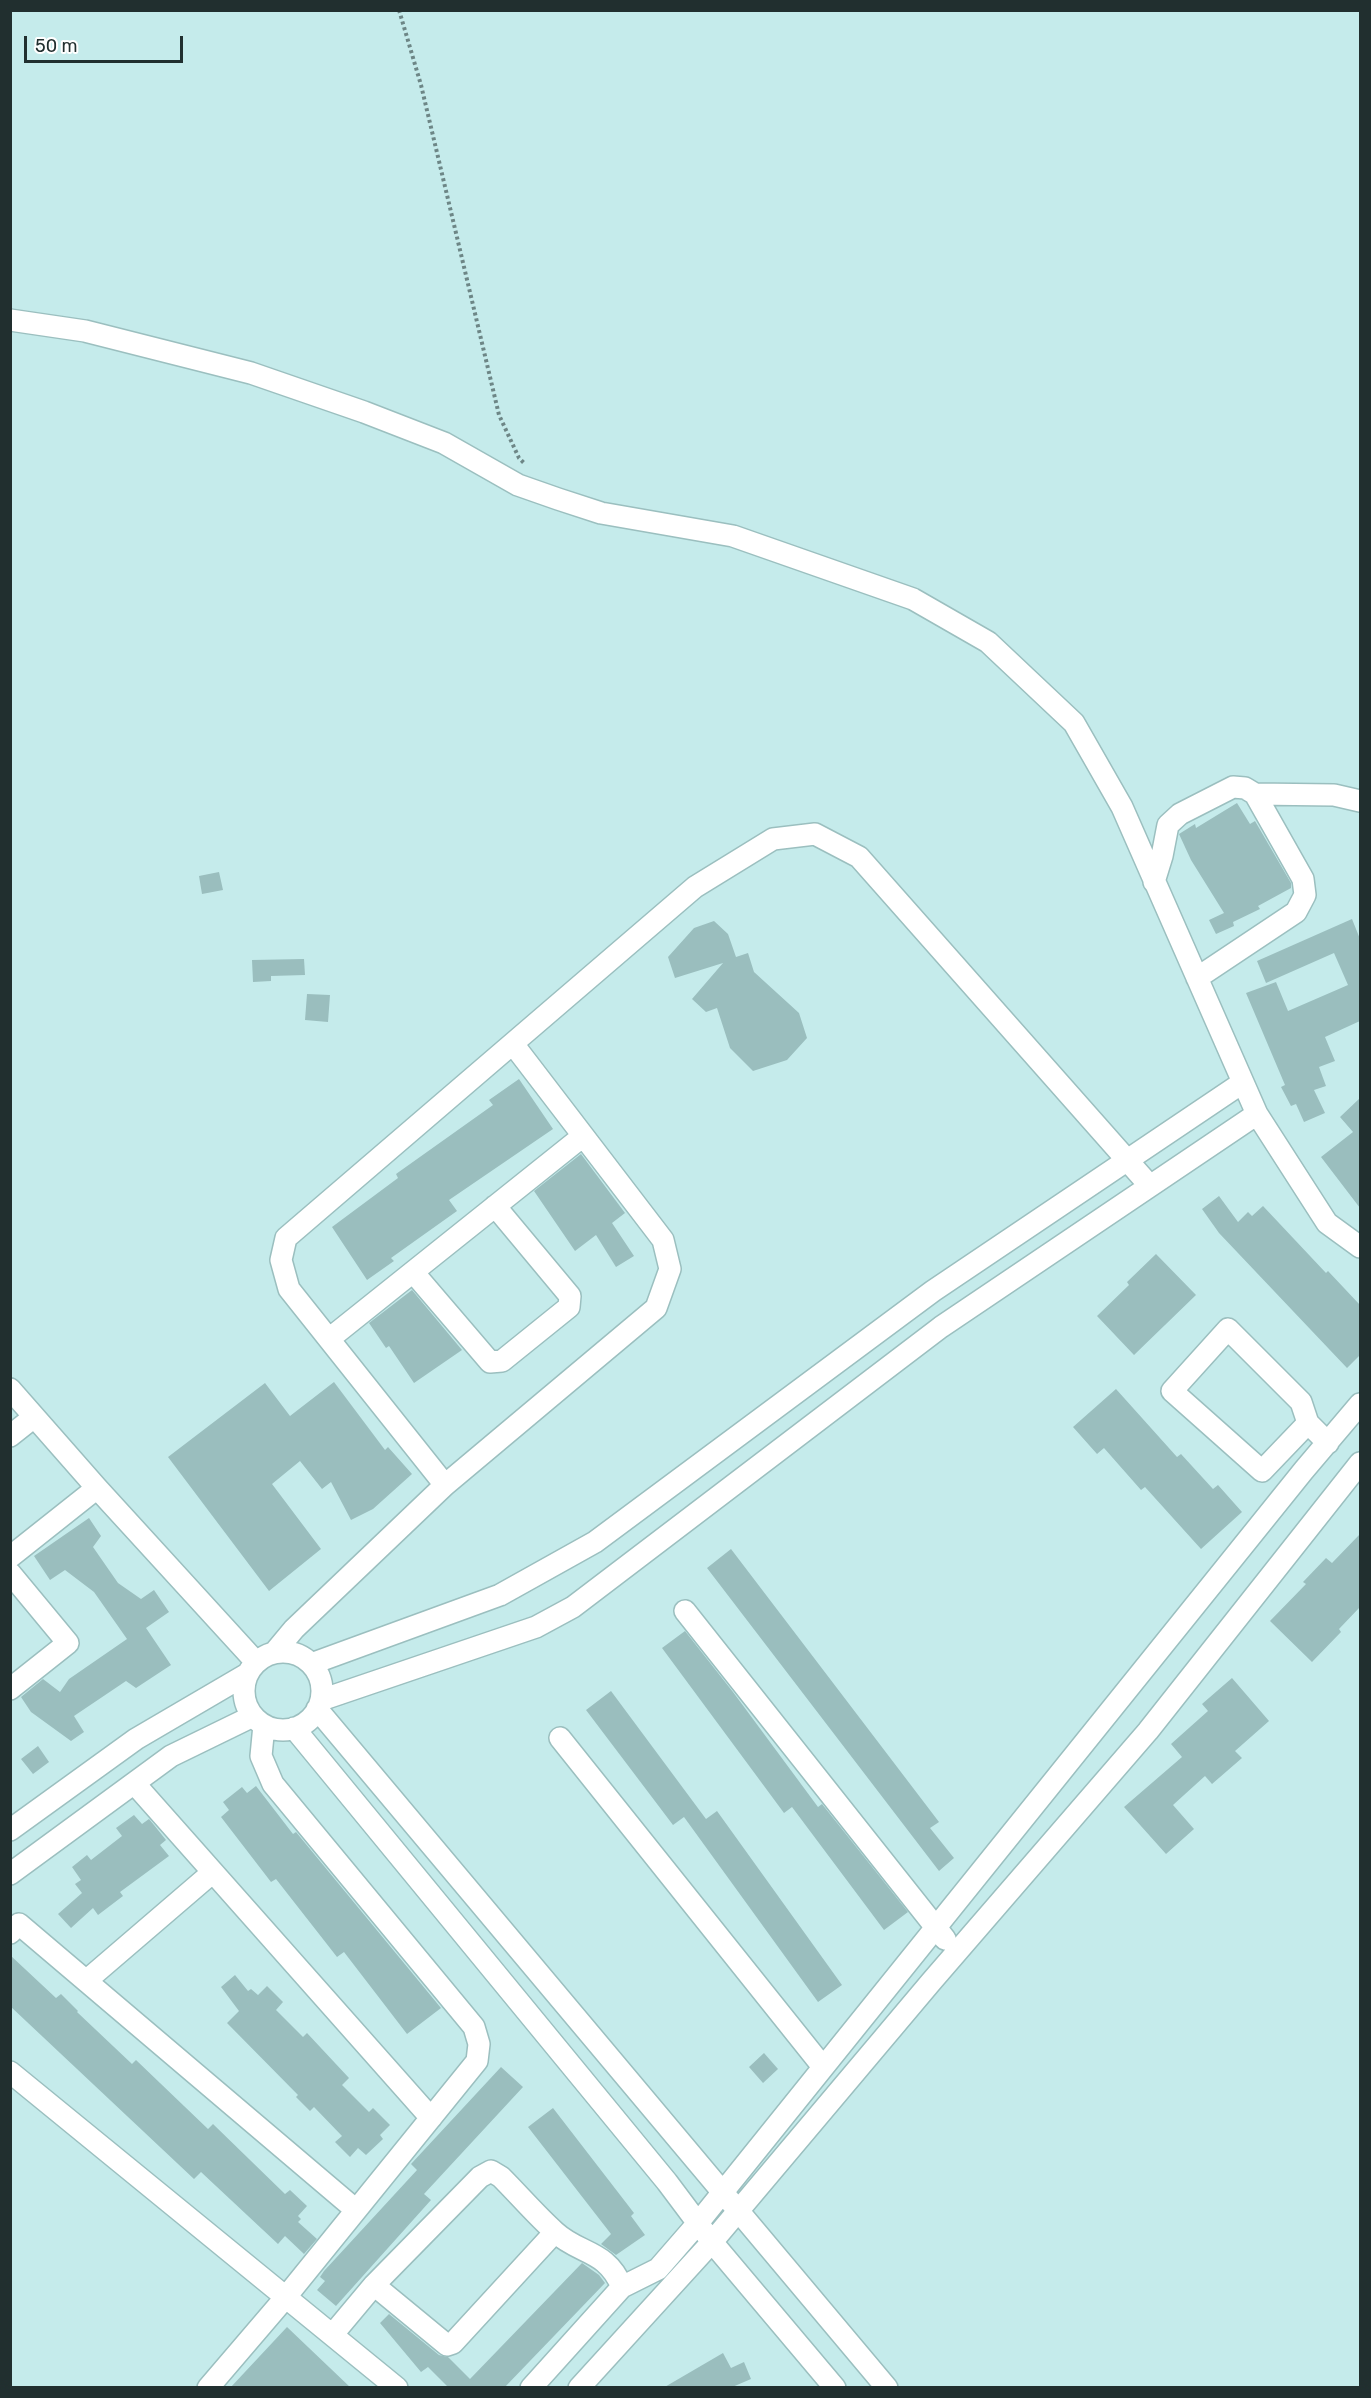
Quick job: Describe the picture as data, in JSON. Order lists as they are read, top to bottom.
{
  "scale_bar": "50 m"
}
